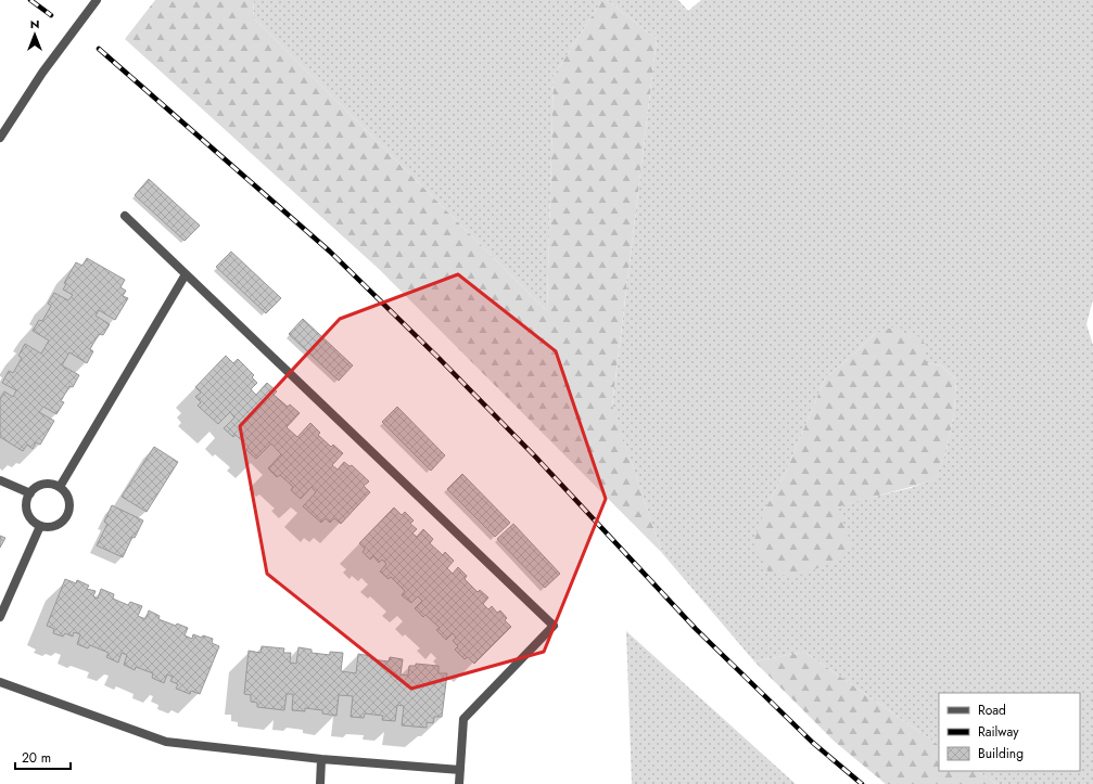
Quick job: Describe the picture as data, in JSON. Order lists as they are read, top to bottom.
{
  "legend": ["Road", "Railway", "Building"],
  "scale_bar": "20 m",
  "north": "top"
}
